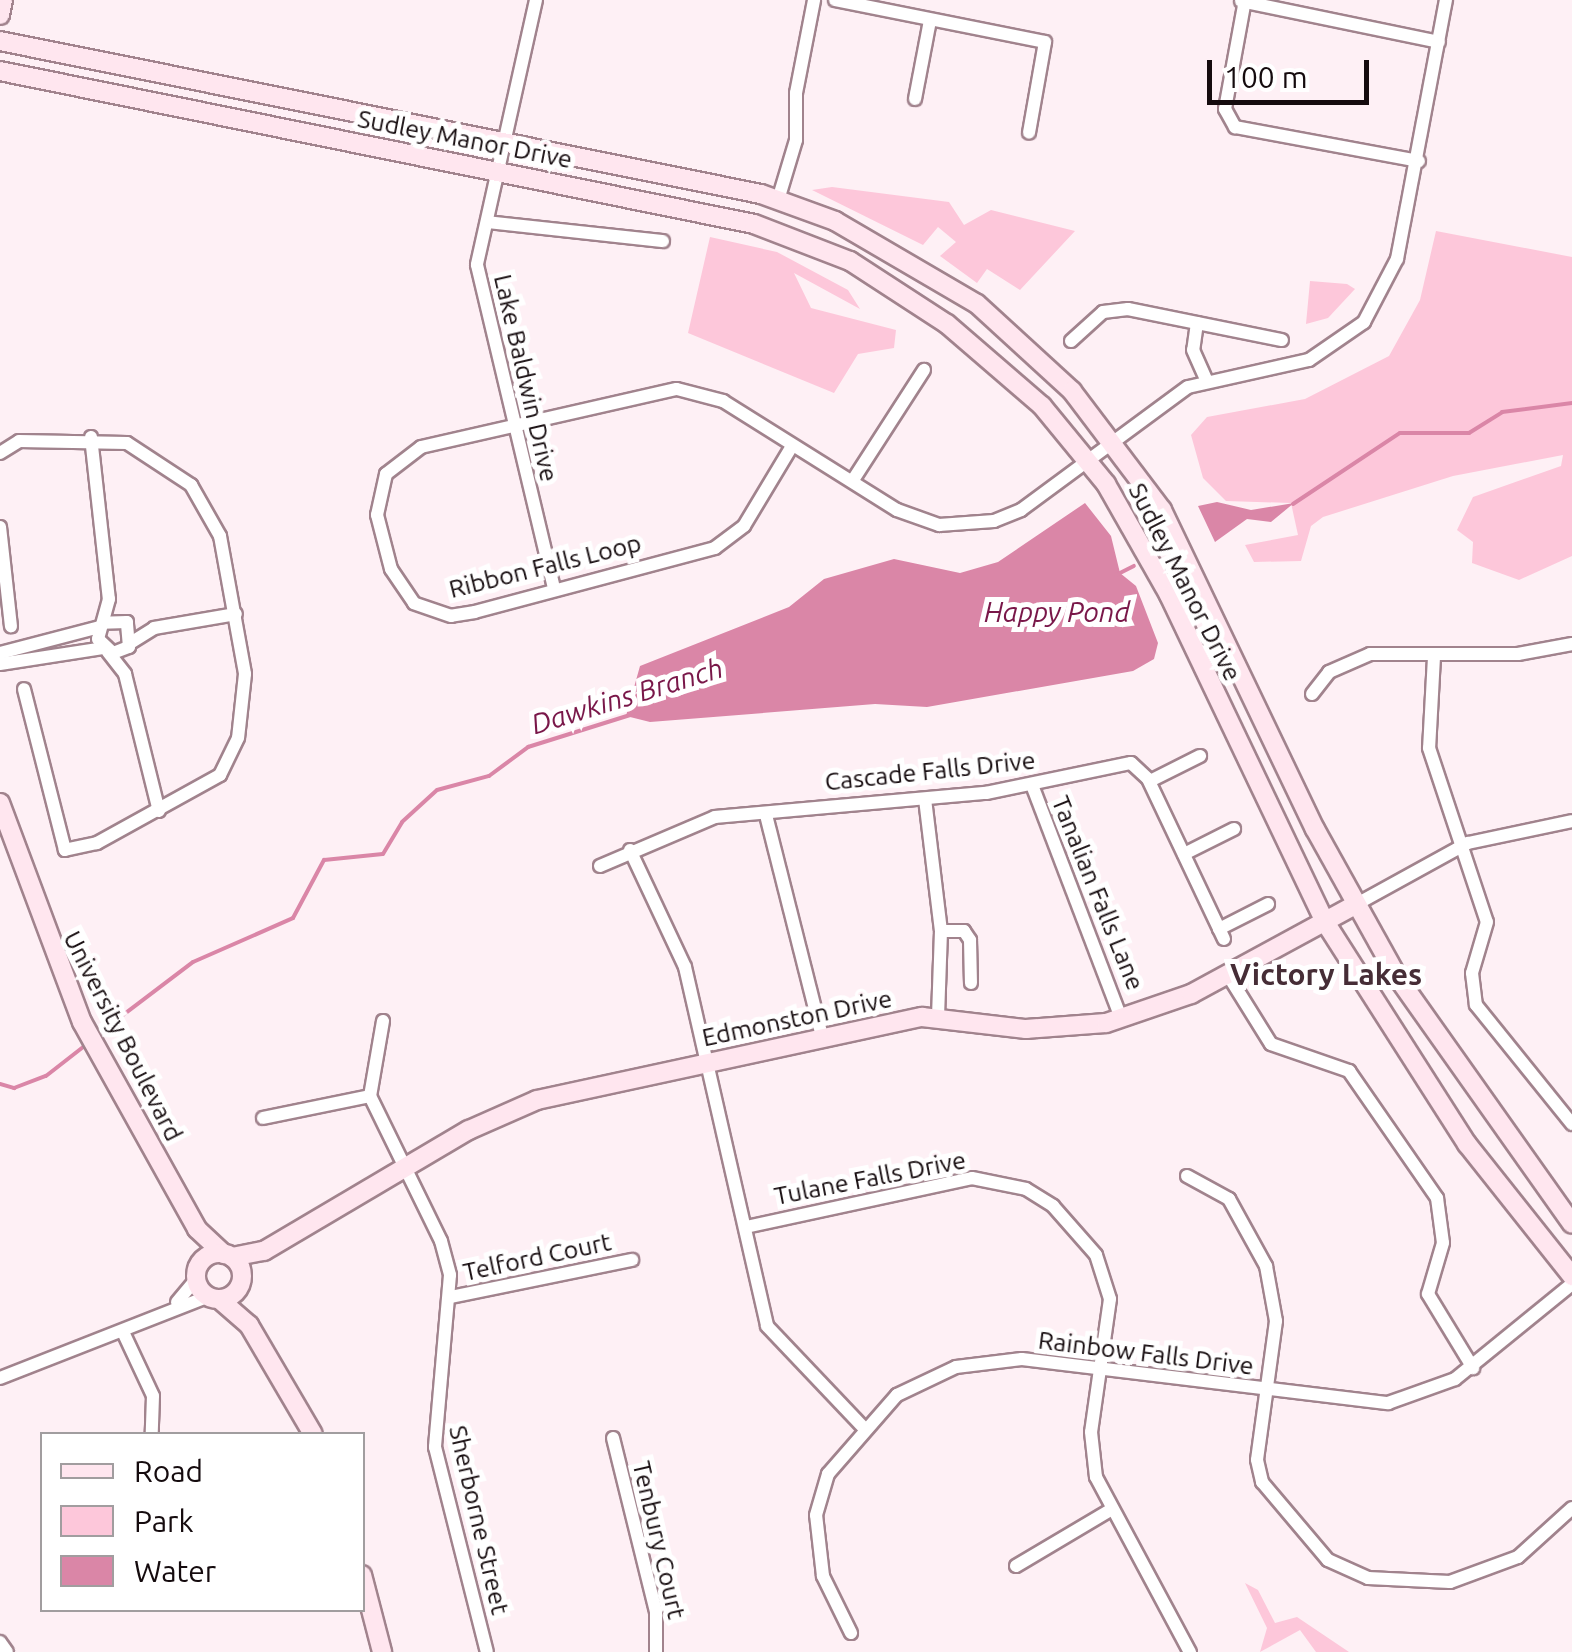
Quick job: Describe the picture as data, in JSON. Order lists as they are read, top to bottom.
{
  "streets": {
    "main road": ["Sudley Manor Drive", "Edmonston Drive", "University Boulevard"],
    "street": [
      "Lake Baldwin Drive",
      "Ribbon Falls Loop",
      "Cascade Falls Drive",
      "Tanalian Falls Lane",
      "Tulane Falls Drive",
      "Telford Court",
      "Rainbow Falls Drive",
      "Sherborne Street",
      "Tenbury Court"
    ]
  },
  "crossings": [
    ["Sudley Manor Drive", "Lake Baldwin Drive"],
    ["Sudley Manor Drive", "Ribbon Falls Loop"],
    ["Sudley Manor Drive", "Edmonston Drive"],
    ["Lake Baldwin Drive", "Ribbon Falls Loop"],
    ["Cascade Falls Drive", "Tanalian Falls Lane"],
    ["Tanalian Falls Lane", "Edmonston Drive"],
    ["Edmonston Drive", "University Boulevard"],
    ["Edmonston Drive", "Sherborne Street"],
    ["Tulane Falls Drive", "Rainbow Falls Drive"],
    ["Telford Court", "Sherborne Street"]
  ],
  "districts": ["Victory Lakes"],
  "water": ["Happy Pond", "Dawkins Branch"],
  "legend": ["Road", "Park", "Water"],
  "scale_bar": "100 m"
}
